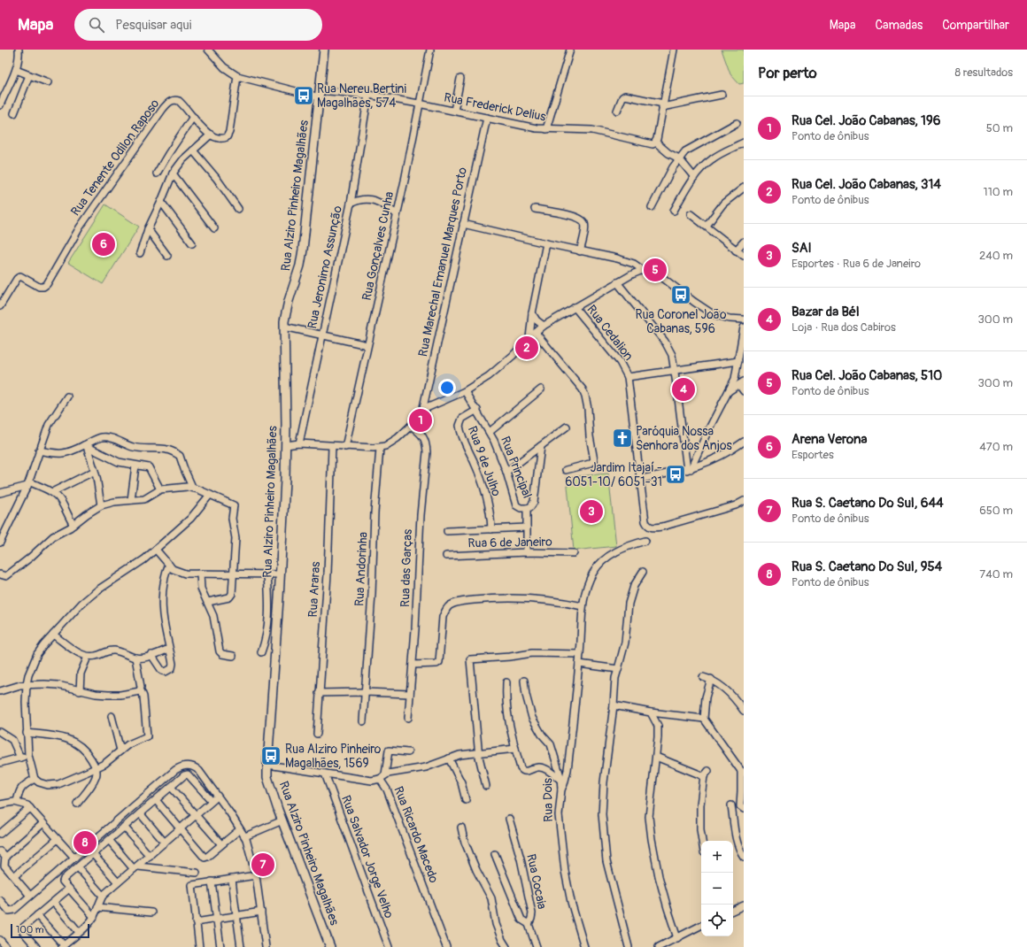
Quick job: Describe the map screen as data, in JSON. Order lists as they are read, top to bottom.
{
  "streets": {
    "street": [
      "Rua Frederick Delius",
      "Rua Tenente Odilon Raposo",
      "Rua Alziro Pinheiro Magalhães",
      "Rua Gonçalves Cunha",
      "Rua Marechal Emanuel Marques Porto",
      "Rua Jeronimo Assunção",
      "Rua Cedalion",
      "Rua 9 de Julho",
      "Rua Principal",
      "Rua 6 de Janeiro",
      "Rua das Garças",
      "Rua Andorinha",
      "Rua Araras",
      "Rua Dois",
      "Rua Ricardo Macedo",
      "Rua Salvador Jorge Velho",
      "Rua Cocaia"
    ]
  },
  "crossings": [
    ["Rua Frederick Delius", "Rua Alziro Pinheiro Magalhães"],
    ["Rua Frederick Delius", "Rua Gonçalves Cunha"],
    ["Rua Frederick Delius", "Rua Marechal Emanuel Marques Porto"],
    ["Rua Frederick Delius", "Rua Jeronimo Assunção"],
    ["Rua Alziro Pinheiro Magalhães", "Rua Ricardo Macedo"],
    ["Rua 9 de Julho", "Rua Principal"],
    ["Rua Principal", "Rua 6 de Janeiro"],
    ["Rua Ricardo Macedo", "Rua Salvador Jorge Velho"]
  ],
  "places": {
    "bus stop": [
      "Rua Nereu Bertini Magalhães, 574",
      "Rua Coronel João Cabanas, 596",
      "Jardim Itajaí - 6051-10/ 6051-31",
      "Rua Alziro Pinheiro Magalhães, 1569"
    ],
    "church": ["Paróquia Nossa Senhora dos Anjos"]
  },
  "scale_bar": "100 m",
  "page": {
    "header": "Mapa",
    "search": "Pesquisar aqui",
    "nav": ["Mapa", "Camadas", "Compartilhar"],
    "heading": ["Por perto", "8 resultados"],
    "list": [
      {
        "mark": "1",
        "name": "Rua Cel. João Cabanas, 196",
        "note": "Ponto de ônibus",
        "value": "50 m"
      },
      {
        "mark": "2",
        "name": "Rua Cel. João Cabanas, 314",
        "note": "Ponto de ônibus",
        "value": "110 m"
      },
      {
        "mark": "3",
        "name": "SAI",
        "note": "Esportes · Rua 6 de Janeiro",
        "value": "240 m"
      },
      {
        "mark": "4",
        "name": "Bazar da Bél",
        "note": "Loja · Rua dos Cabiros",
        "value": "300 m"
      },
      {
        "mark": "5",
        "name": "Rua Cel. João Cabanas, 510",
        "note": "Ponto de ônibus",
        "value": "300 m"
      },
      {
        "mark": "6",
        "name": "Arena Verona",
        "note": "Esportes",
        "value": "470 m"
      },
      {
        "mark": "7",
        "name": "Rua S. Caetano Do Sul, 644",
        "note": "Ponto de ônibus",
        "value": "650 m"
      },
      {
        "mark": "8",
        "name": "Rua S. Caetano Do Sul, 954",
        "note": "Ponto de ônibus",
        "value": "740 m"
      }
    ],
    "pins": [
      "6",
      "5",
      "2",
      "4",
      "1",
      "3",
      "8",
      "7"
    ],
    "map_buttons": ["+", "−"],
    "scale": "100 m"
  }
}
